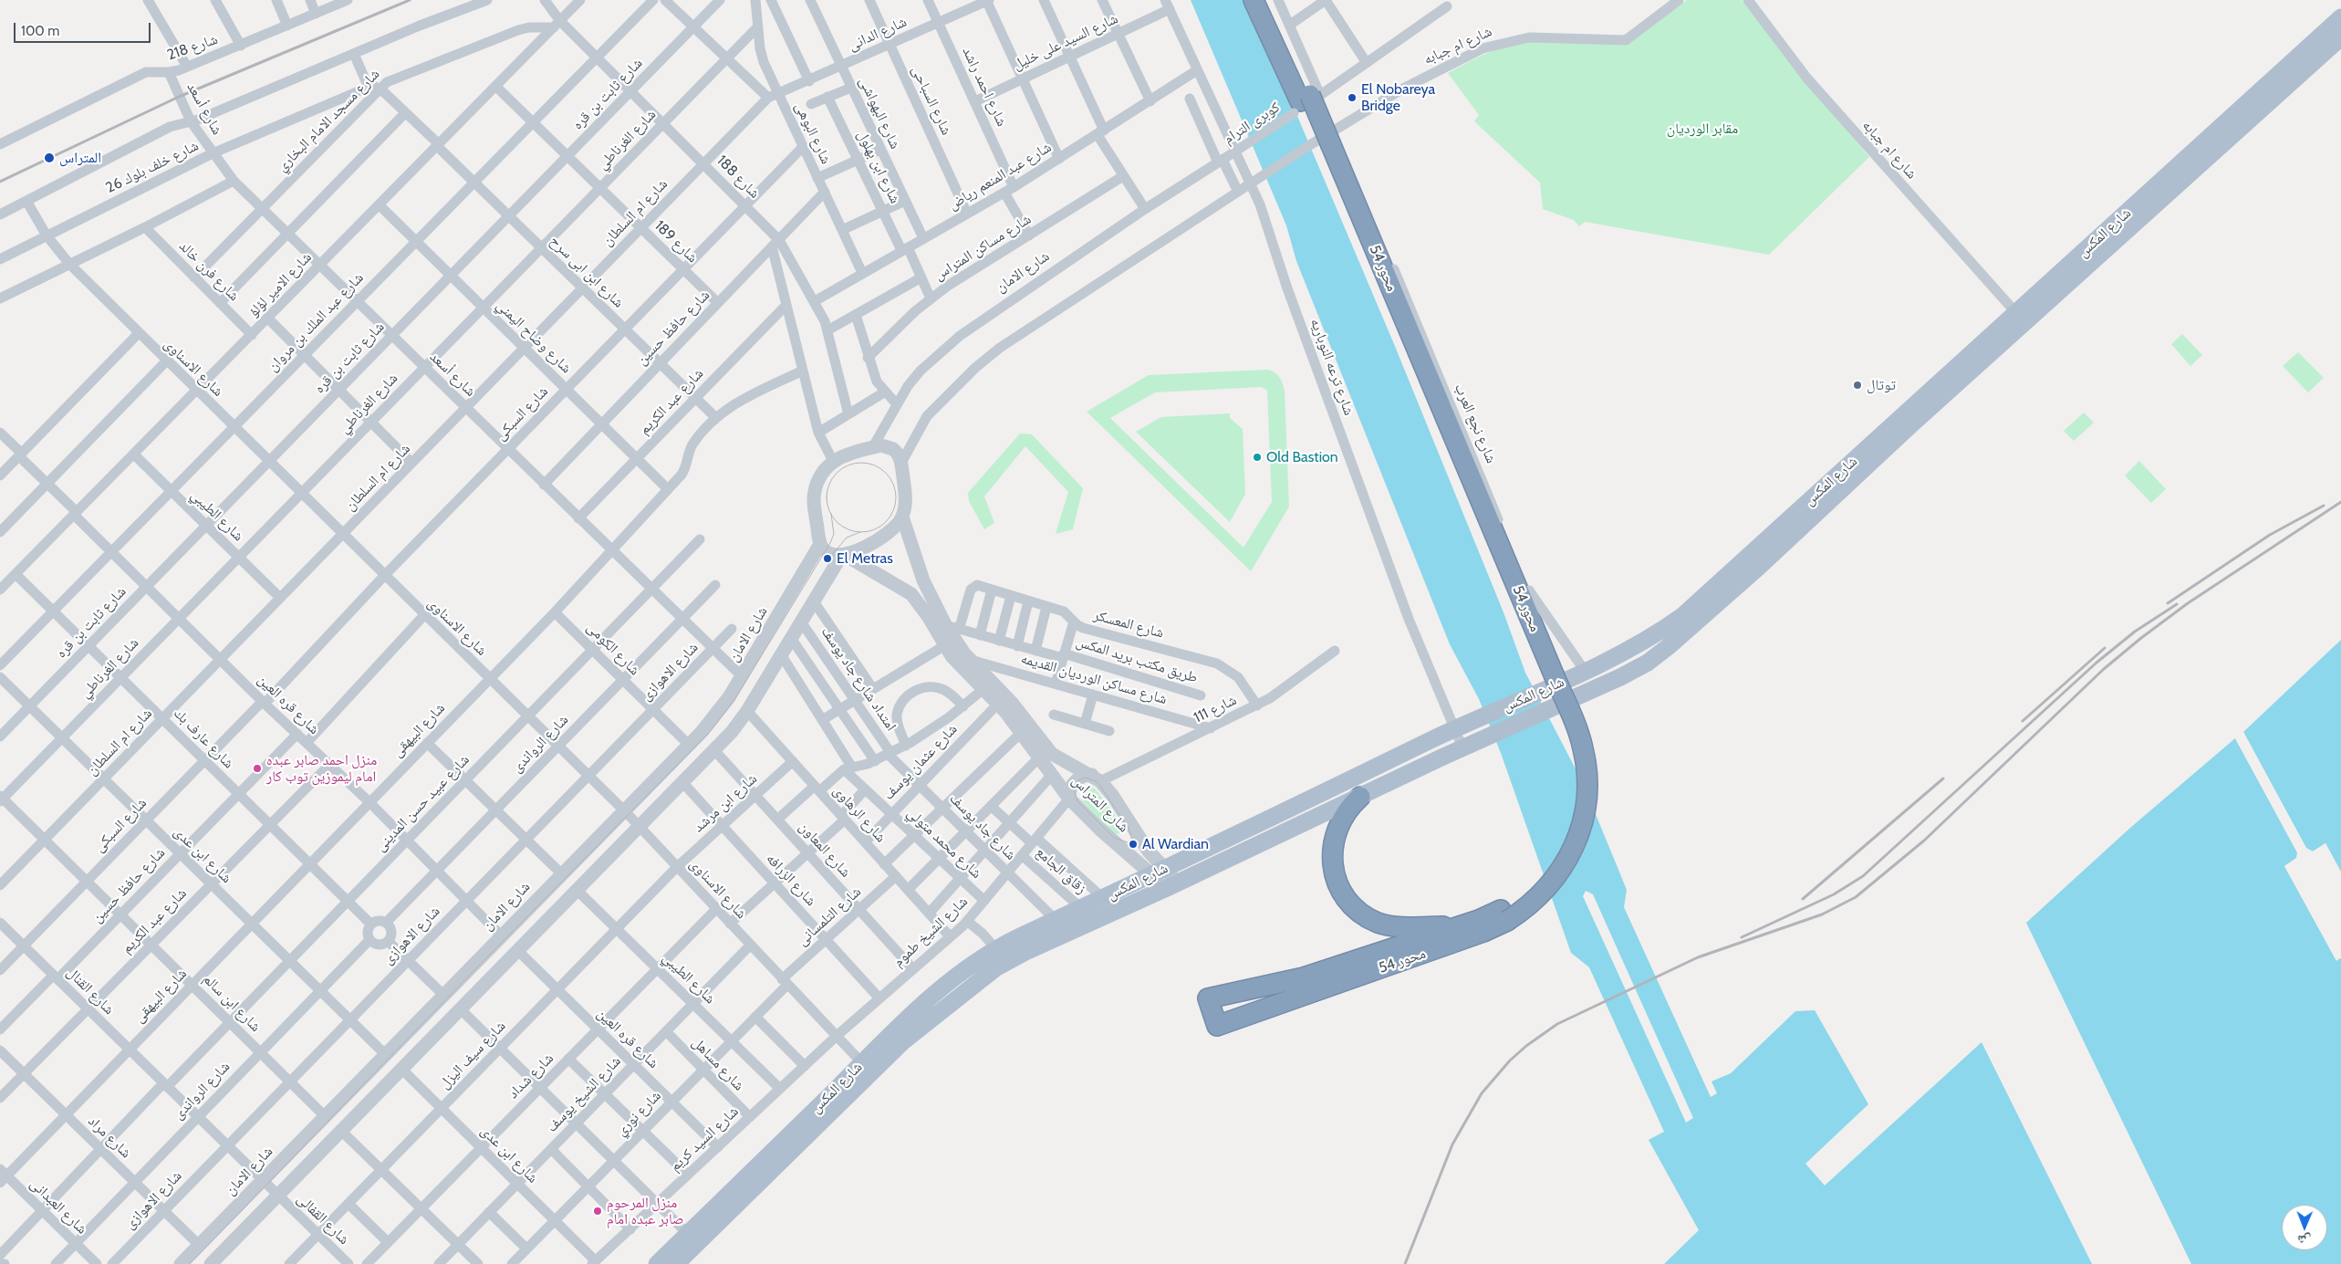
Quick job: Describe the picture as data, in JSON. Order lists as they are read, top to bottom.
{
  "streets": {
    "highway": ["محور 54"],
    "main road": ["شارع المكس"],
    "street": [
      "شارع الدانى",
      "شارع السيد على خليل",
      "شارع ام جبابه",
      "شارع 218",
      "شارع احمد راشد",
      "شارع ثابت بن قره",
      "شارع السباحى",
      "شارع أسعد",
      "شارع البهواشى",
      "شارع مسجد الامام البخاري",
      "كوبرى الترام",
      "شارع البوهى",
      "شارع الغرناطي",
      "شارع خلف بلوك 26",
      "شارع ابن بهلول",
      "شارع عبد المنعم رياض",
      "شارع 188",
      "شارع ام السلطان",
      "شارع 189",
      "شارع مساكن المتراس",
      "شارع فرن خالد",
      "شارع ابن ابى سرح",
      "شارع الامان",
      "شارع الامير لؤلؤ",
      "شارع عبد الملك بن مروان",
      "شارع حافظ حسين",
      "شارع وضاح اليمني",
      "شارع ترعه النوباريه",
      "شارع الاسناوى",
      "شارع عبد الكريم",
      "شارع السبكى",
      "شارع نجع العرب",
      "شارع الطيبي",
      "شارع المعسكر",
      "شارع الكومى",
      "طريق مكتب بريد المكس",
      "شارع الاهوازى",
      "امتداد شارع جاد يوسف",
      "شارع مساكن الورديان القديمه",
      "شارع قره العين",
      "شارع 111",
      "شارع البيهقى",
      "شارع عارف بك",
      "شارع الرواندى",
      "شارع عثمان يوسف",
      "شارع عبيد حسن المدينى",
      "شارع ابن مرشد",
      "شارع المتراس",
      "شارع الرهاوى",
      "شارع جاد يوسف",
      "شارع محمد متولي",
      "شارع المعاون",
      "شارع ابن عدى",
      "زقاق الجامع",
      "شارع الزرافه",
      "شارع التلمسانى",
      "شارع الشيخ طموم",
      "شارع القنال",
      "شارع ابن سالم",
      "شارع سيف اليزل",
      "شارع مساهل",
      "شارع شداد",
      "شارع الشيخ يوسف",
      "شارع نوري",
      "شارع مراد",
      "شارع السيد كريم",
      "شارع العبدانى",
      "شارع القفالى"
    ]
  },
  "crossings": [
    ["شارع الدانى", "شارع احمد راشد"],
    ["شارع الدانى", "شارع السباحى"],
    ["شارع الدانى", "شارع البهواشى"],
    ["شارع الدانى", "شارع البوهى"],
    ["شارع الدانى", "شارع ام السلطان"],
    ["شارع السيد على خليل", "شارع احمد راشد"],
    ["شارع السيد على خليل", "شارع ترعه النوباريه"],
    ["شارع ام جبابه", "شارع المكس"],
    ["شارع ام جبابه", "محور 54"],
    ["شارع 218", "شارع أسعد"],
    ["شارع احمد راشد", "شارع عبد المنعم رياض"],
    ["شارع احمد راشد", "شارع مساكن المتراس"],
    ["شارع ثابت بن قره", "شارع أسعد"],
    ["شارع ثابت بن قره", "شارع 188"],
    ["شارع ثابت بن قره", "شارع 189"],
    ["شارع ثابت بن قره", "شارع ابن ابى سرح"],
    ["شارع ثابت بن قره", "شارع وضاح اليمني"],
    ["شارع ثابت بن قره", "شارع الاسناوى"],
    ["شارع ثابت بن قره", "شارع الطيبي"],
    ["شارع ثابت بن قره", "شارع قره العين"],
    ["شارع ثابت بن قره", "شارع عارف بك"],
    ["شارع ثابت بن قره", "شارع ابن عدى"],
    ["شارع السباحى", "شارع عبد المنعم رياض"],
    ["شارع أسعد", "شارع مسجد الامام البخاري"],
    ["شارع أسعد", "شارع الغرناطي"],
    ["شارع أسعد", "شارع خلف بلوك 26"],
    ["شارع أسعد", "شارع ام السلطان"],
    ["شارع أسعد", "شارع الامان"],
    ["شارع أسعد", "شارع الامير لؤلؤ"],
    ["شارع أسعد", "شارع عبد الملك بن مروان"],
    ["شارع أسعد", "شارع حافظ حسين"],
    ["شارع أسعد", "شارع عبد الكريم"],
    ["شارع أسعد", "شارع السبكى"],
    ["شارع أسعد", "شارع الاهوازى"],
    ["شارع أسعد", "شارع البيهقى"],
    ["شارع أسعد", "شارع الرواندى"],
    ["شارع أسعد", "شارع عبيد حسن المدينى"],
    ["شارع البهواشى", "شارع عبد المنعم رياض"],
    ["شارع مسجد الامام البخاري", "شارع خلف بلوك 26"],
    ["شارع مسجد الامام البخاري", "شارع 188"],
    ["شارع مسجد الامام البخاري", "شارع فرن خالد"],
    ["شارع مسجد الامام البخاري", "شارع ابن ابى سرح"],
    ["شارع مسجد الامام البخاري", "شارع الامير لؤلؤ"],
    ["كوبرى الترام", "محور 54"],
    ["كوبرى الترام", "شارع الامان"],
    ["شارع البوهى", "شارع الغرناطي"],
    ["شارع البوهى", "شارع عبد المنعم رياض"],
    ["شارع البوهى", "شارع ام السلطان"],
    ["شارع البوهى", "شارع حافظ حسين"],
    ["شارع البوهى", "شارع السبكى"],
    ["شارع الغرناطي", "شارع 188"],
    ["شارع الغرناطي", "شارع 189"],
    ["شارع الغرناطي", "شارع ابن ابى سرح"],
    ["شارع الغرناطي", "شارع وضاح اليمني"],
    ["شارع الغرناطي", "شارع الاسناوى"],
    ["شارع الغرناطي", "شارع الطيبي"],
    ["شارع الغرناطي", "شارع قره العين"],
    ["شارع الغرناطي", "شارع عارف بك"],
    ["شارع الغرناطي", "شارع ابن عدى"],
    ["شارع الغرناطي", "شارع ابن سالم"],
    ["شارع خلف بلوك 26", "شارع ابن ابى سرح"],
    ["شارع خلف بلوك 26", "شارع الاسناوى"],
    ["شارع ابن بهلول", "شارع عبد المنعم رياض"],
    ["شارع ابن بهلول", "شارع مساكن المتراس"],
    ["شارع عبد المنعم رياض", "شارع 188"],
    ["شارع عبد المنعم رياض", "شارع ترعه النوباريه"],
    ["شارع 188", "شارع ام السلطان"],
    ["شارع 188", "شارع الامير لؤلؤ"],
    ["شارع 188", "شارع عبد الملك بن مروان"],
    ["شارع 188", "شارع حافظ حسين"],
    ["شارع 188", "شارع السبكى"],
    ["شارع ام السلطان", "شارع 189"],
    ["شارع ام السلطان", "شارع ابن ابى سرح"],
    ["شارع ام السلطان", "شارع وضاح اليمني"],
    ["شارع ام السلطان", "شارع الاسناوى"],
    ["شارع ام السلطان", "شارع الطيبي"],
    ["شارع ام السلطان", "شارع قره العين"],
    ["شارع ام السلطان", "شارع عارف بك"],
    ["شارع ام السلطان", "شارع ابن عدى"],
    ["شارع ام السلطان", "شارع ابن سالم"],
    ["شارع المكس", "محور 54"],
    ["شارع المكس", "شارع ترعه النوباريه"],
    ["شارع المكس", "شارع الاسناوى"],
    ["شارع المكس", "شارع نجع العرب"],
    ["شارع المكس", "شارع المتراس"],
    ["شارع المكس", "شارع جاد يوسف"],
    ["شارع المكس", "زقاق الجامع"],
    ["شارع 189", "شارع الامير لؤلؤ"],
    ["شارع 189", "شارع عبد الملك بن مروان"],
    ["شارع 189", "شارع حافظ حسين"],
    ["شارع 189", "شارع السبكى"],
    ["محور 54", "شارع نجع العرب"],
    ["شارع فرن خالد", "شارع الامير لؤلؤ"],
    ["شارع ابن ابى سرح", "شارع الامير لؤلؤ"],
    ["شارع ابن ابى سرح", "شارع عبد الملك بن مروان"],
    ["شارع ابن ابى سرح", "شارع حافظ حسين"],
    ["شارع ابن ابى سرح", "شارع عبد الكريم"],
    ["شارع ابن ابى سرح", "شارع السبكى"],
    ["شارع ابن ابى سرح", "شارع البيهقى"],
    ["شارع الامان", "شارع الاسناوى"],
    ["شارع الامان", "شارع الكومى"],
    ["شارع الامان", "شارع قره العين"],
    ["شارع الامان", "شارع المتراس"],
    ["شارع الامان", "شارع ابن عدى"],
    ["شارع الامان", "شارع القنال"],
    ["شارع الامان", "شارع ابن سالم"],
    ["شارع الامان", "شارع مراد"],
    ["شارع الامير لؤلؤ", "شارع وضاح اليمني"],
    ["شارع الامير لؤلؤ", "شارع الاسناوى"],
    ["شارع الامير لؤلؤ", "شارع الطيبي"],
    ["شارع الامير لؤلؤ", "شارع قره العين"],
    ["شارع الامير لؤلؤ", "شارع عارف بك"],
    ["شارع عبد الملك بن مروان", "شارع وضاح اليمني"],
    ["شارع عبد الملك بن مروان", "شارع الاسناوى"],
    ["شارع عبد الملك بن مروان", "شارع الطيبي"],
    ["شارع عبد الملك بن مروان", "شارع قره العين"],
    ["شارع عبد الملك بن مروان", "شارع عارف بك"],
    ["شارع حافظ حسين", "شارع وضاح اليمني"],
    ["شارع حافظ حسين", "شارع قره العين"],
    ["شارع حافظ حسين", "شارع عارف بك"],
    ["شارع حافظ حسين", "شارع ابن عدى"],
    ["شارع حافظ حسين", "شارع القنال"],
    ["شارع حافظ حسين", "شارع ابن سالم"],
    ["شارع وضاح اليمني", "شارع عبد الكريم"],
    ["شارع وضاح اليمني", "شارع السبكى"],
    ["شارع وضاح اليمني", "شارع البيهقى"],
    ["شارع الاسناوى", "شارع السبكى"],
    ["شارع الاسناوى", "شارع الاهوازى"],
    ["شارع الاسناوى", "شارع البيهقى"],
    ["شارع الاسناوى", "شارع الرواندى"],
    ["شارع الاسناوى", "شارع عبيد حسن المدينى"],
    ["شارع الاسناوى", "شارع ابن مرشد"],
    ["شارع الاسناوى", "شارع التلمسانى"],
    ["شارع الاسناوى", "شارع الشيخ طموم"],
    ["شارع الاسناوى", "شارع سيف اليزل"],
    ["شارع الاسناوى", "شارع شداد"],
    ["شارع الاسناوى", "شارع الشيخ يوسف"],
    ["شارع الاسناوى", "شارع نوري"],
    ["شارع الاسناوى", "شارع السيد كريم"],
    ["شارع عبد الكريم", "شارع قره العين"],
    ["شارع عبد الكريم", "شارع عارف بك"],
    ["شارع عبد الكريم", "شارع ابن عدى"],
    ["شارع عبد الكريم", "شارع القنال"],
    ["شارع عبد الكريم", "شارع ابن سالم"],
    ["شارع عبد الكريم", "شارع مراد"],
    ["شارع السبكى", "شارع قره العين"],
    ["شارع السبكى", "شارع عارف بك"],
    ["شارع السبكى", "شارع ابن عدى"],
    ["شارع السبكى", "شارع القنال"],
    ["شارع السبكى", "شارع ابن سالم"],
    ["شارع الطيبي", "شارع سيف اليزل"],
    ["شارع الطيبي", "شارع شداد"],
    ["شارع الطيبي", "شارع الشيخ يوسف"],
    ["شارع الطيبي", "شارع نوري"],
    ["شارع الطيبي", "شارع السيد كريم"],
    ["شارع المعسكر", "طريق مكتب بريد المكس"],
    ["شارع المعسكر", "شارع 111"],
    ["شارع المعسكر", "شارع المتراس"],
    ["شارع الكومى", "شارع الاهوازى"],
    ["شارع الكومى", "شارع البيهقى"],
    ["شارع الكومى", "شارع الرواندى"],
    ["شارع الكومى", "شارع عبيد حسن المدينى"],
    ["طريق مكتب بريد المكس", "شارع المتراس"],
    ["شارع الاهوازى", "شارع قره العين"],
    ["شارع الاهوازى", "شارع ابن عدى"],
    ["شارع الاهوازى", "شارع القنال"],
    ["شارع الاهوازى", "شارع ابن سالم"],
    ["شارع الاهوازى", "شارع مراد"],
    ["امتداد شارع جاد يوسف", "شارع جاد يوسف"],
    ["شارع مساكن الورديان القديمه", "شارع 111"],
    ["شارع مساكن الورديان القديمه", "شارع المتراس"],
    ["شارع قره العين", "شارع البيهقى"],
    ["شارع قره العين", "شارع الرواندى"],
    ["شارع قره العين", "شارع عبيد حسن المدينى"],
    ["شارع قره العين", "شارع سيف اليزل"],
    ["شارع قره العين", "شارع شداد"],
    ["شارع قره العين", "شارع الشيخ يوسف"],
    ["شارع قره العين", "شارع نوري"],
    ["شارع قره العين", "شارع السيد كريم"],
    ["شارع 111", "شارع المتراس"],
    ["شارع البيهقى", "شارع عارف بك"],
    ["شارع البيهقى", "شارع ابن عدى"],
    ["شارع البيهقى", "شارع القنال"],
    ["شارع البيهقى", "شارع ابن سالم"],
    ["شارع البيهقى", "شارع مراد"],
    ["شارع البيهقى", "شارع العبدانى"],
    ["شارع عارف بك", "شارع الرواندى"],
    ["شارع عارف بك", "شارع عبيد حسن المدينى"],
    ["شارع الرواندى", "شارع ابن عدى"],
    ["شارع الرواندى", "شارع القنال"],
    ["شارع الرواندى", "شارع ابن سالم"],
    ["شارع الرواندى", "شارع مراد"],
    ["شارع الرواندى", "شارع العبدانى"],
    ["شارع عثمان يوسف", "شارع المتراس"],
    ["شارع عثمان يوسف", "شارع الرهاوى"],
    ["شارع عثمان يوسف", "شارع جاد يوسف"],
    ["شارع عثمان يوسف", "شارع محمد متولي"],
    ["شارع عبيد حسن المدينى", "شارع ابن عدى"],
    ["شارع عبيد حسن المدينى", "شارع القنال"],
    ["شارع عبيد حسن المدينى", "شارع ابن سالم"],
    ["شارع عبيد حسن المدينى", "شارع مراد"],
    ["شارع عبيد حسن المدينى", "شارع العبدانى"],
    ["شارع ابن مرشد", "شارع الرهاوى"],
    ["شارع ابن مرشد", "شارع المعاون"],
    ["شارع ابن مرشد", "شارع الزرافه"],
    ["شارع ابن مرشد", "شارع سيف اليزل"],
    ["شارع المتراس", "شارع الشيخ طموم"],
    ["شارع الرهاوى", "شارع التلمسانى"],
    ["شارع الرهاوى", "شارع الشيخ طموم"],
    ["شارع جاد يوسف", "شارع الشيخ طموم"],
    ["شارع محمد متولي", "شارع الشيخ طموم"],
    ["شارع المعاون", "شارع التلمسانى"],
    ["شارع المعاون", "شارع الشيخ طموم"],
    ["شارع ابن عدى", "شارع سيف اليزل"],
    ["شارع ابن عدى", "شارع شداد"],
    ["شارع ابن عدى", "شارع الشيخ يوسف"],
    ["شارع ابن عدى", "شارع نوري"],
    ["شارع ابن عدى", "شارع السيد كريم"],
    ["زقاق الجامع", "شارع الشيخ طموم"],
    ["شارع الزرافه", "شارع التلمسانى"],
    ["شارع الزرافه", "شارع الشيخ طموم"],
    ["شارع التلمسانى", "شارع نوري"],
    ["شارع الشيخ طموم", "شارع السيد كريم"],
    ["شارع القنال", "شارع القفالى"],
    ["شارع سيف اليزل", "شارع القفالى"],
    ["شارع مساهل", "شارع الشيخ يوسف"],
    ["شارع مساهل", "شارع نوري"],
    ["شارع مساهل", "شارع السيد كريم"]
  ],
  "parks": ["مقابر الورديان"],
  "places": [
    "El Nobareya Bridge",
    "المتراس",
    "توتال",
    "Old Bastion",
    "El Metras",
    "منزل احمد صابر عبده امام ليموزين توب كار",
    "Al Wardian",
    "منزل المرحوم صابر عبده امام"
  ],
  "scale_bar": "100 m",
  "north": "bottom"
}
